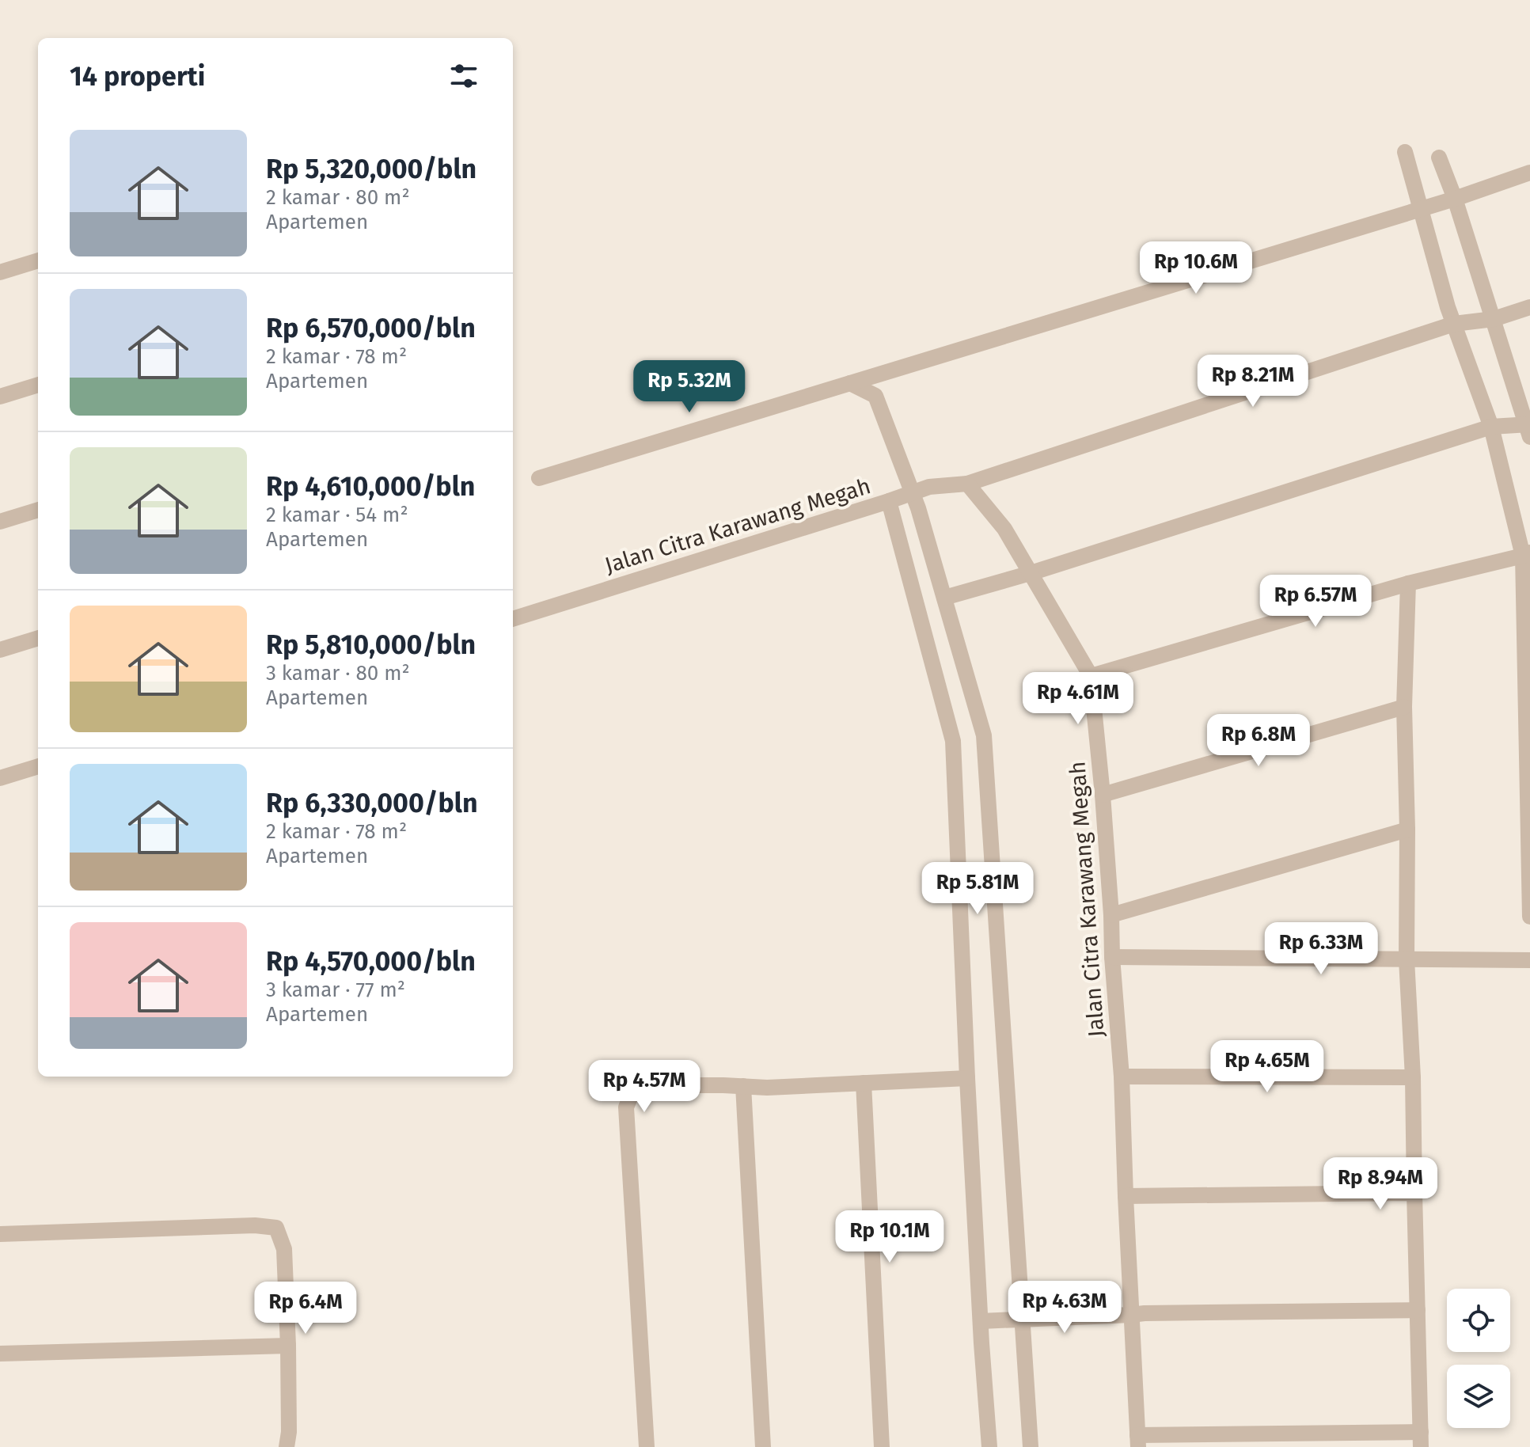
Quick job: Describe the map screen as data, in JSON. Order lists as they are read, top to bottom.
{
  "streets": {
    "street": ["Jalan Citra Karawang Megah"]
  },
  "page": {
    "heading": "14 properti",
    "list": [
      {
        "name": "Rp 5,320,000/bln",
        "note": "2 kamar · 80 m² · Apartemen"
      },
      {
        "name": "Rp 6,570,000/bln",
        "note": "2 kamar · 78 m² · Apartemen"
      },
      {
        "name": "Rp 4,610,000/bln",
        "note": "2 kamar · 54 m² · Apartemen"
      },
      {
        "name": "Rp 5,810,000/bln",
        "note": "3 kamar · 80 m² · Apartemen"
      },
      {
        "name": "Rp 6,330,000/bln",
        "note": "2 kamar · 78 m² · Apartemen"
      },
      {
        "name": "Rp 4,570,000/bln",
        "note": "3 kamar · 77 m² · Apartemen"
      }
    ],
    "price": [
      "Rp 10.6M",
      "Rp 8.21M",
      "Rp 5.32M",
      "Rp 6.57M",
      "Rp 4.61M",
      "Rp 6.8M",
      "Rp 5.81M",
      "Rp 6.33M",
      "Rp 4.65M",
      "Rp 4.57M",
      "Rp 8.94M",
      "Rp 10.1M",
      "Rp 4.63M",
      "Rp 6.4M"
    ]
  }
}
